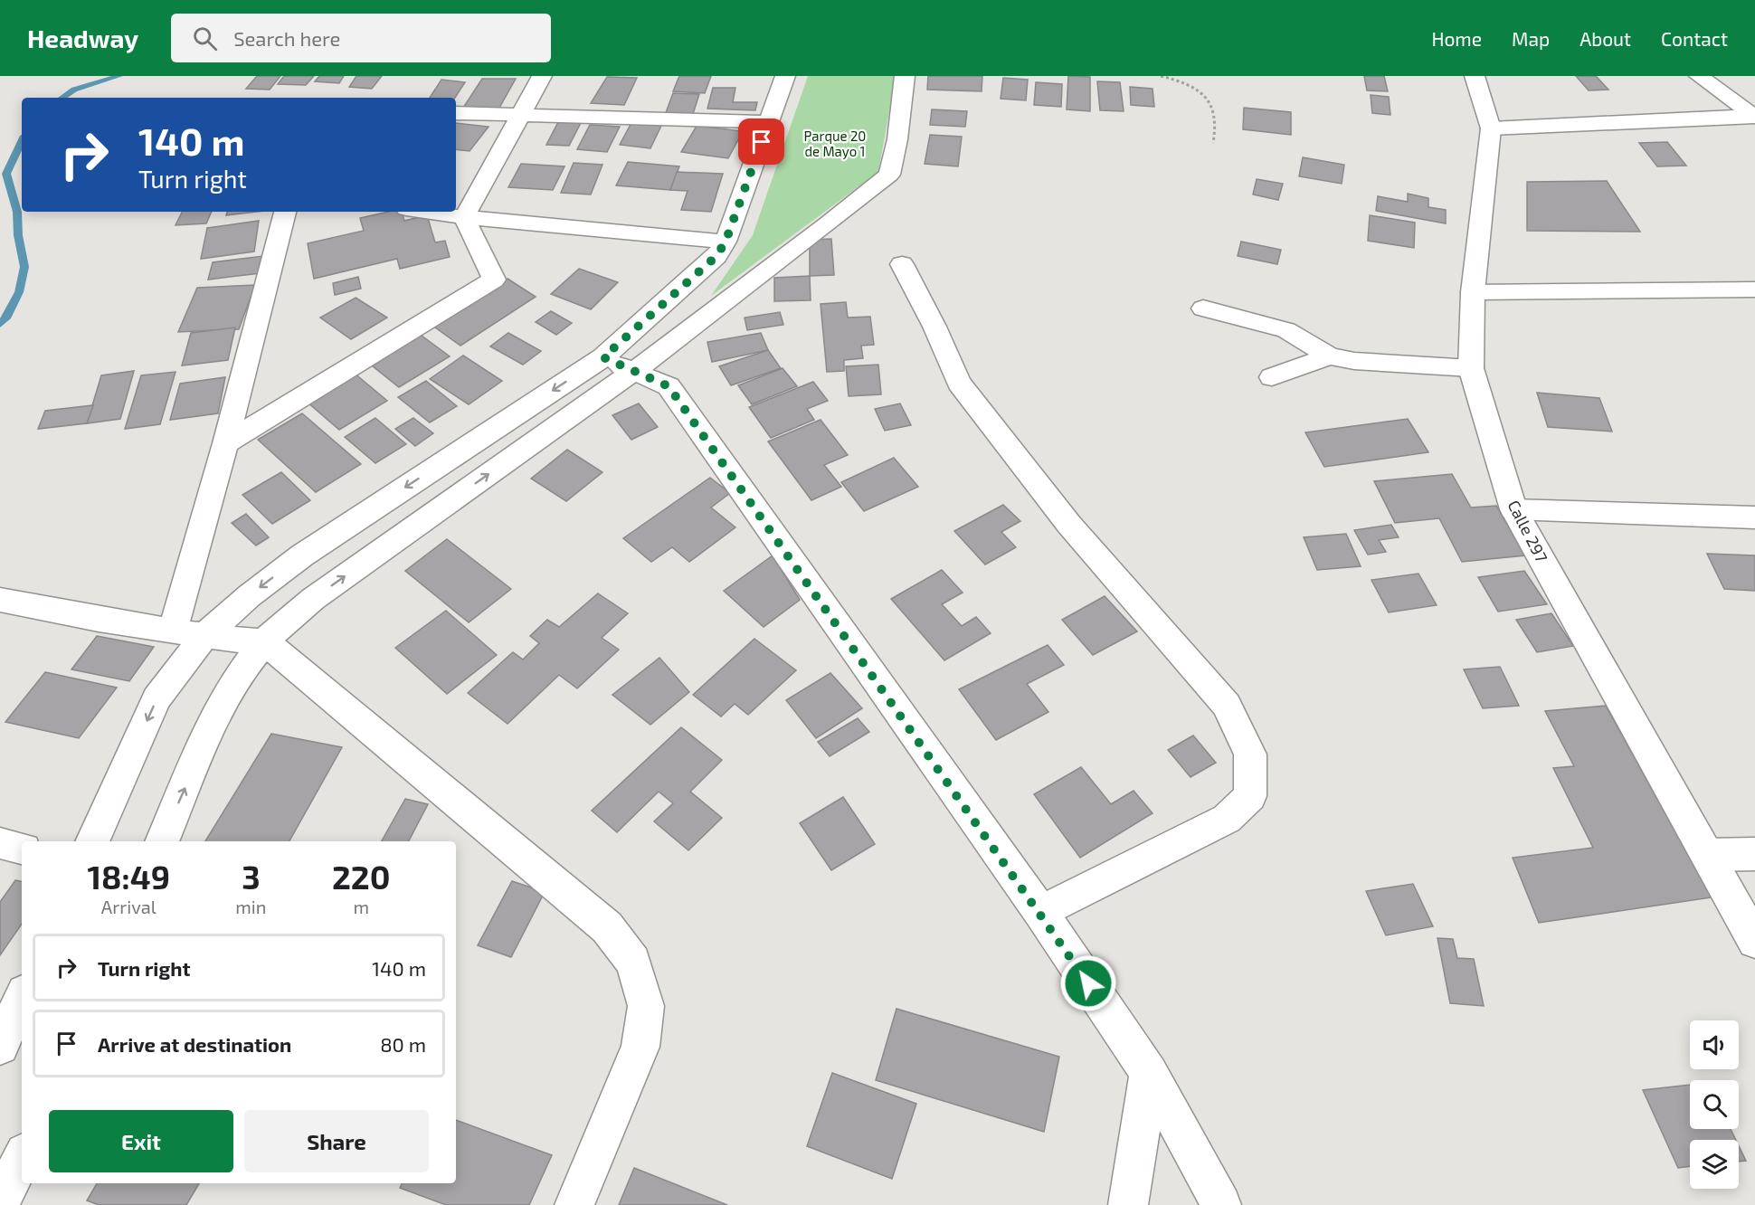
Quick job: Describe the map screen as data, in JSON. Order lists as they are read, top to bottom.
{
  "streets": {
    "street": ["Calle 297"]
  },
  "parks": ["Parque 20 de Mayo 1"],
  "page": {
    "header": "Headway",
    "search": "Search here",
    "nav": [
      "Home",
      "Map",
      "About",
      "Contact"
    ],
    "turn": ["140 m", "Turn right"],
    "eta": [
      "18:49",
      "Arrival",
      "3",
      "min",
      "220",
      "m"
    ],
    "list": [
      {
        "name": "Turn right",
        "value": "140 m"
      },
      {
        "name": "Arrive at destination",
        "value": "80 m"
      }
    ],
    "buttons": ["Exit", "Share"]
  }
}
